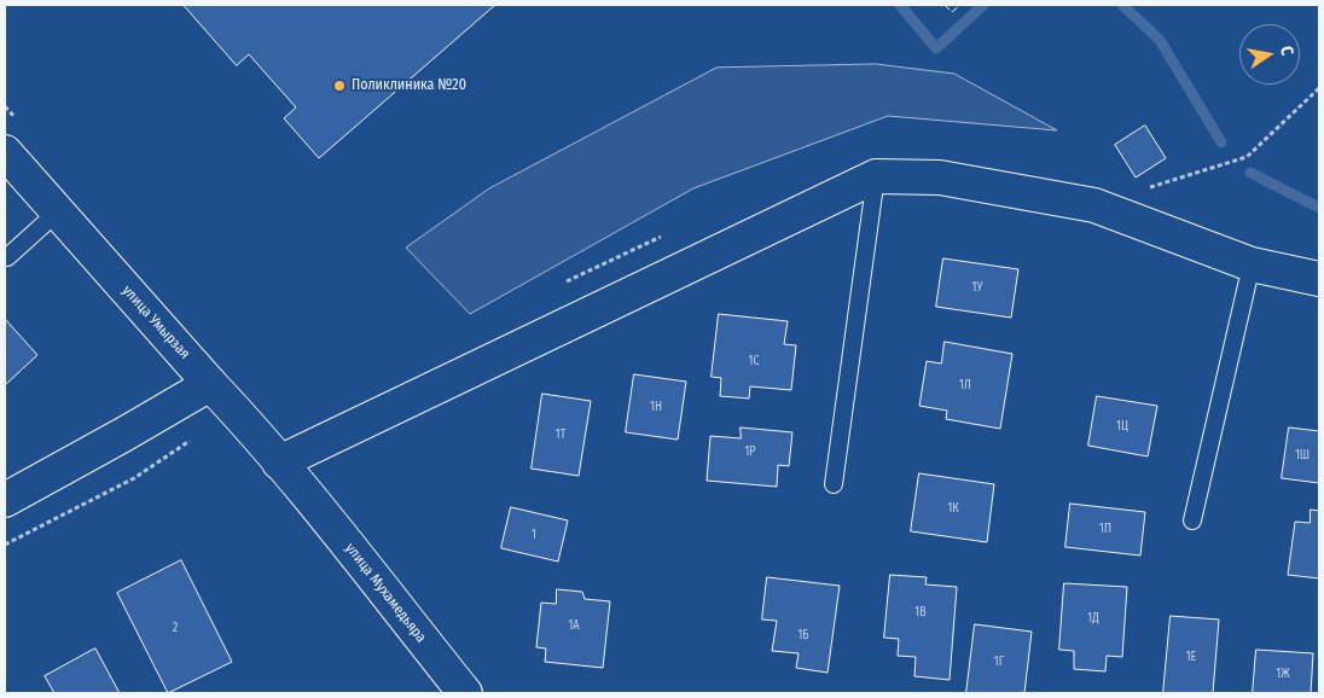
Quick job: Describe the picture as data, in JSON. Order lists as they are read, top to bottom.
{
  "streets": {
    "street": ["улица Умырзая", "улица Мухамедьяра"]
  },
  "crossings": [
    ["улица Умырзая", "улица Мухамедьяра"]
  ],
  "places": ["Поликлиника №20"],
  "house_numbers": [
    "1У",
    "1С",
    "1Л",
    "1Н",
    "1Ц",
    "1Т",
    "1Р",
    "1Ш",
    "1К",
    "1П",
    "1",
    "1В",
    "1Д",
    "1А",
    "2",
    "1Б",
    "1Е",
    "1Г",
    "1Ж"
  ],
  "north": "right"
}
